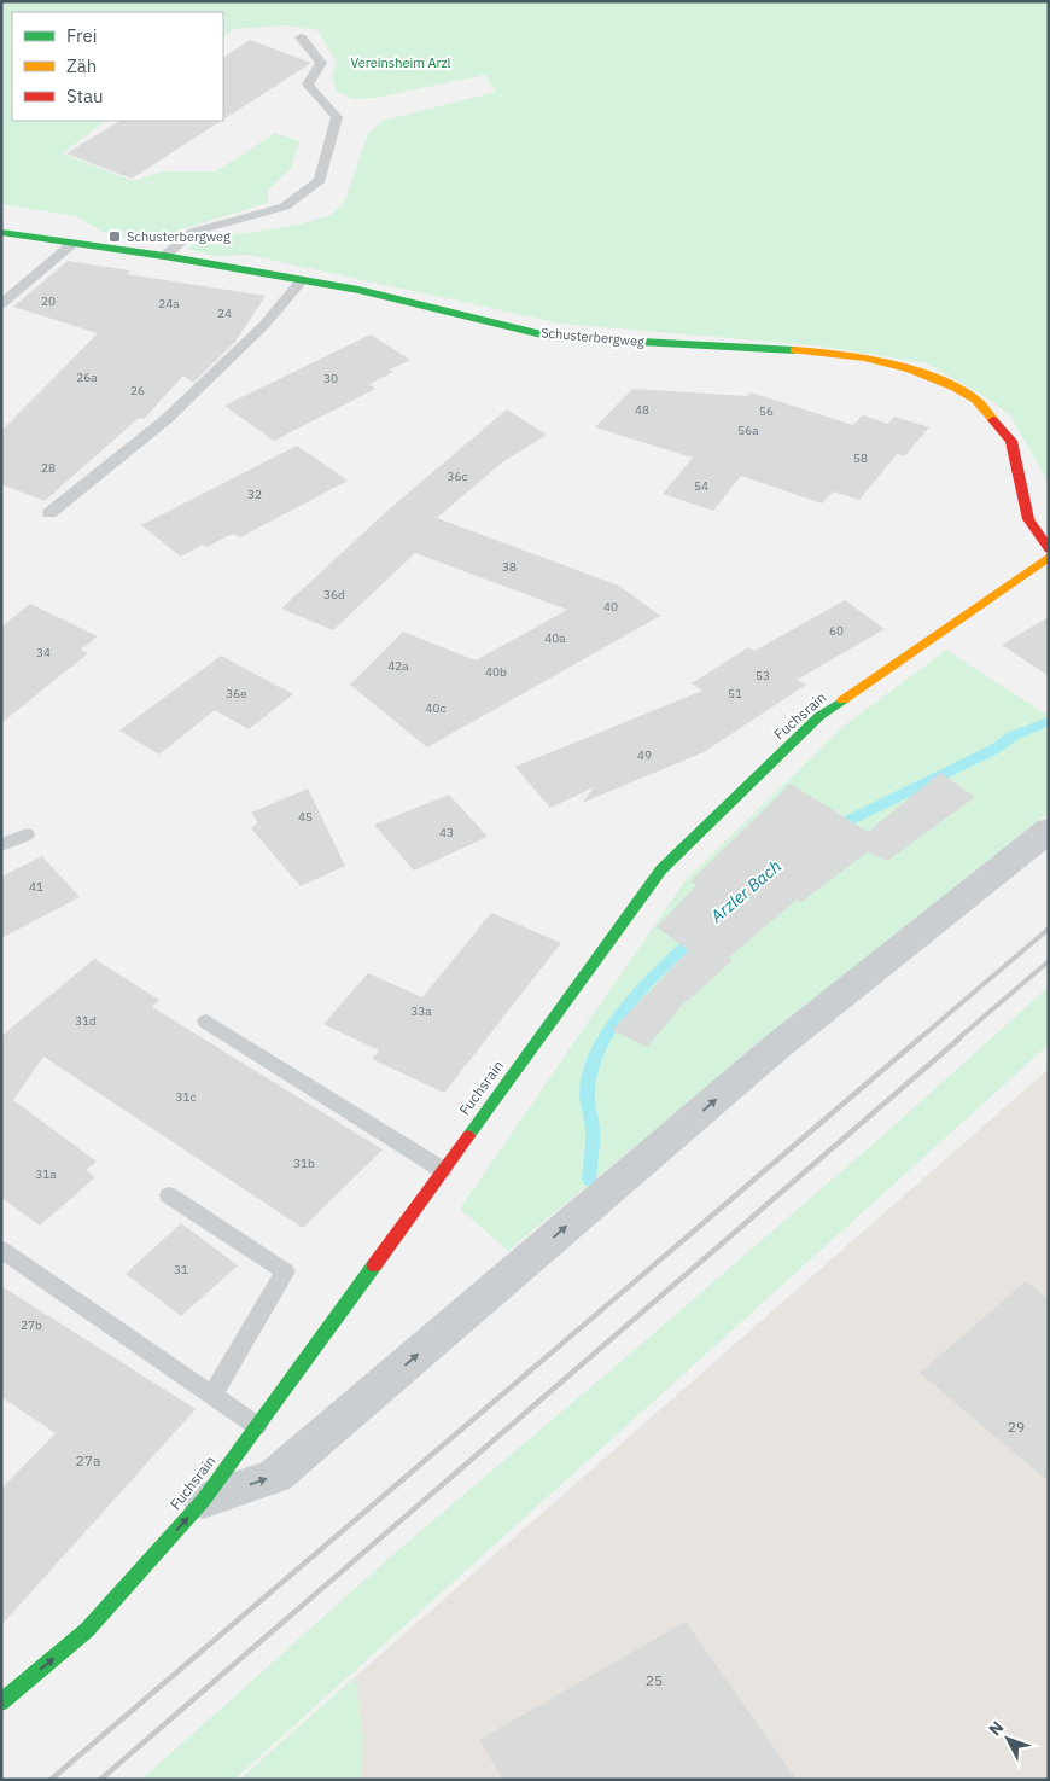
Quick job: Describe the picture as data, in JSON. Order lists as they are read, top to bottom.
{
  "streets": {
    "street": ["Schusterbergweg", "Fuchsrain"]
  },
  "water": ["Arzler Bach"],
  "parks": ["Vereinsheim Arzl"],
  "places": {
    "transit": ["Schusterbergweg"]
  },
  "house_numbers": [
    "20",
    "24a",
    "24",
    "26a",
    "30",
    "26",
    "48",
    "56",
    "56a",
    "58",
    "28",
    "36c",
    "54",
    "32",
    "38",
    "36d",
    "40",
    "60",
    "40a",
    "34",
    "42a",
    "40b",
    "53",
    "36e",
    "51",
    "40c",
    "49",
    "45",
    "43",
    "41",
    "33a",
    "31d",
    "31c",
    "31b",
    "31a",
    "31",
    "27b",
    "29",
    "27a",
    "25"
  ],
  "legend": ["Frei", "Zäh", "Stau"],
  "north": "top left"
}
